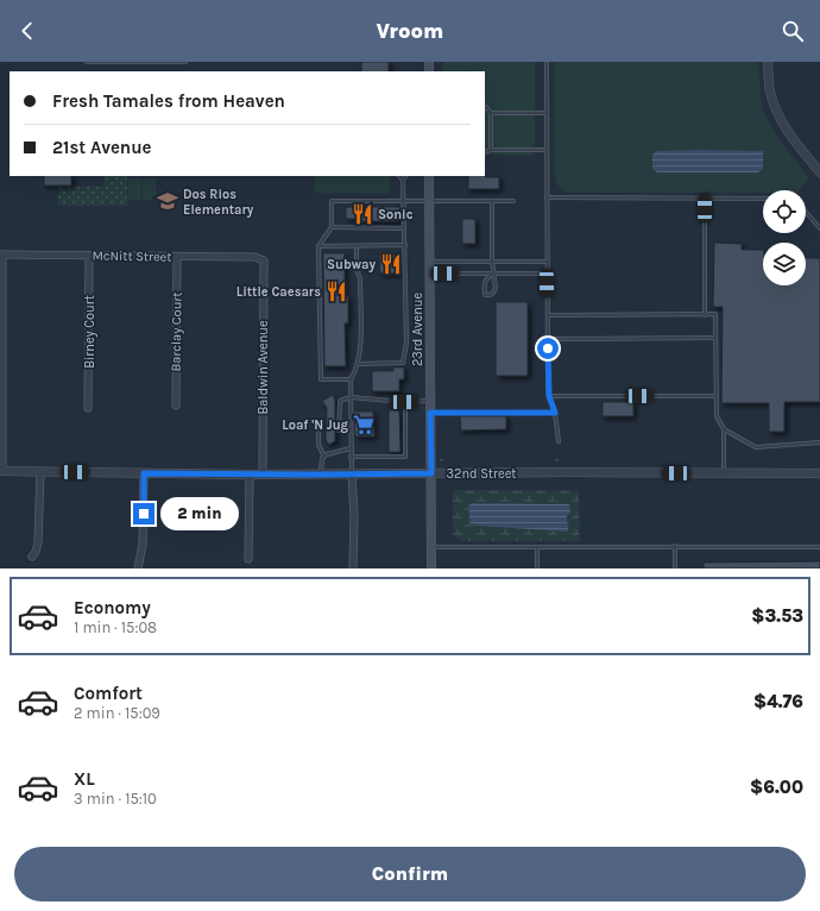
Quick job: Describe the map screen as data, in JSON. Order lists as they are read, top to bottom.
{
  "streets": {
    "main road": ["23rd Avenue"],
    "street": [
      "McNitt Street",
      "Birney Court",
      "Barclay Court",
      "Baldwin Avenue",
      "32nd Street"
    ]
  },
  "crossings": [
    ["McNitt Street", "Birney Court"],
    ["McNitt Street", "Barclay Court"],
    ["McNitt Street", "Baldwin Avenue"],
    ["23rd Avenue", "32nd Street"],
    ["Baldwin Avenue", "32nd Street"]
  ],
  "places": {
    "school or university": ["Dos Rios Elementary"],
    "restaurant": ["Sonic", "Subway", "Little Caesars"],
    "supermarket": ["Loaf 'N Jug"]
  },
  "page": {
    "header": "Vroom",
    "banner": ["Fresh Tamales from Heaven", "21st Avenue"],
    "bubble": "2 min",
    "list": [
      {
        "name": "Economy",
        "note": "1 min · 15:08",
        "value": "$3.53"
      },
      {
        "name": "Comfort",
        "note": "2 min · 15:09",
        "value": "$4.76"
      },
      {
        "name": "XL",
        "note": "3 min · 15:10",
        "value": "$6.00"
      }
    ],
    "buttons": "Confirm"
  }
}
